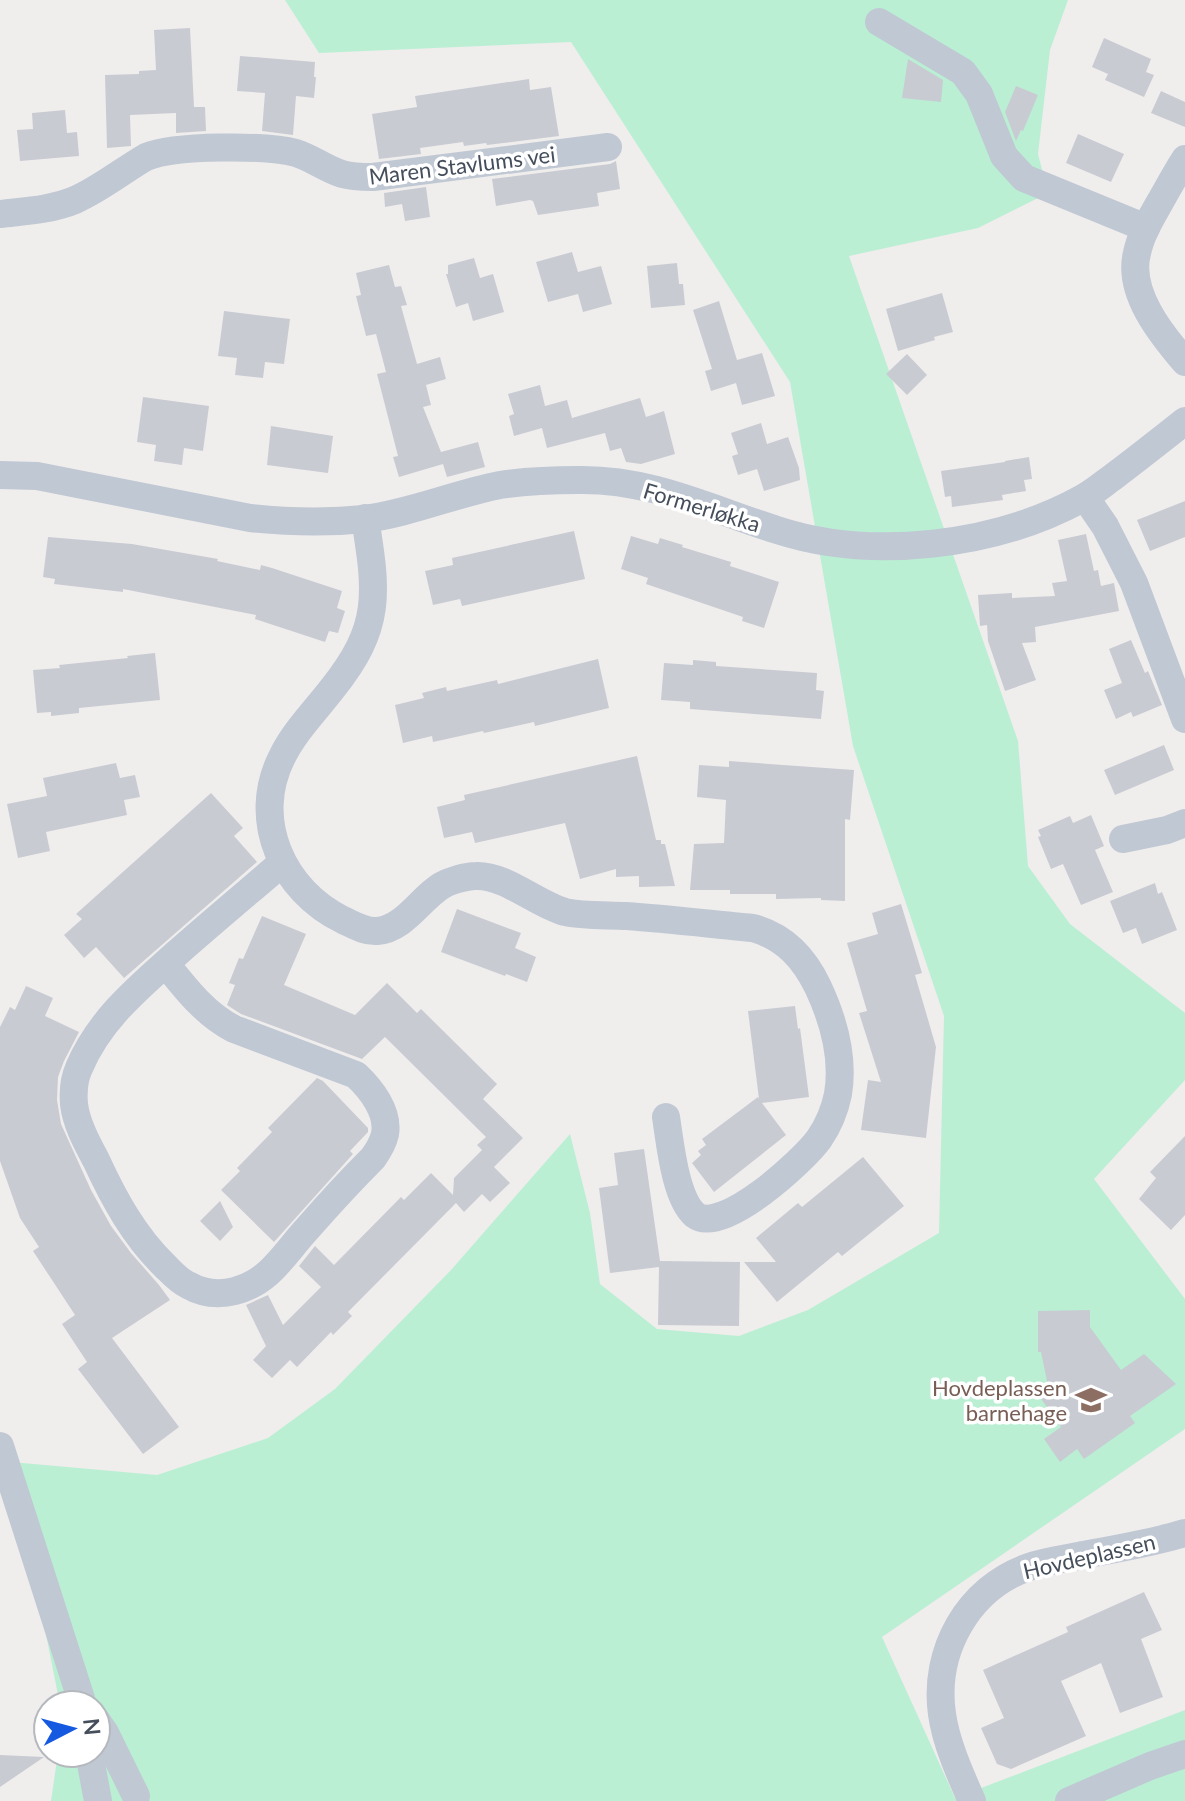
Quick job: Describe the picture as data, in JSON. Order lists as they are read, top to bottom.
{
  "streets": {
    "street": ["Maren Stavlums vei", "Formerløkka", "Hovdeplassen"]
  },
  "places": {
    "school or university": ["Hovdeplassen barnehage"]
  },
  "north": "right"
}
